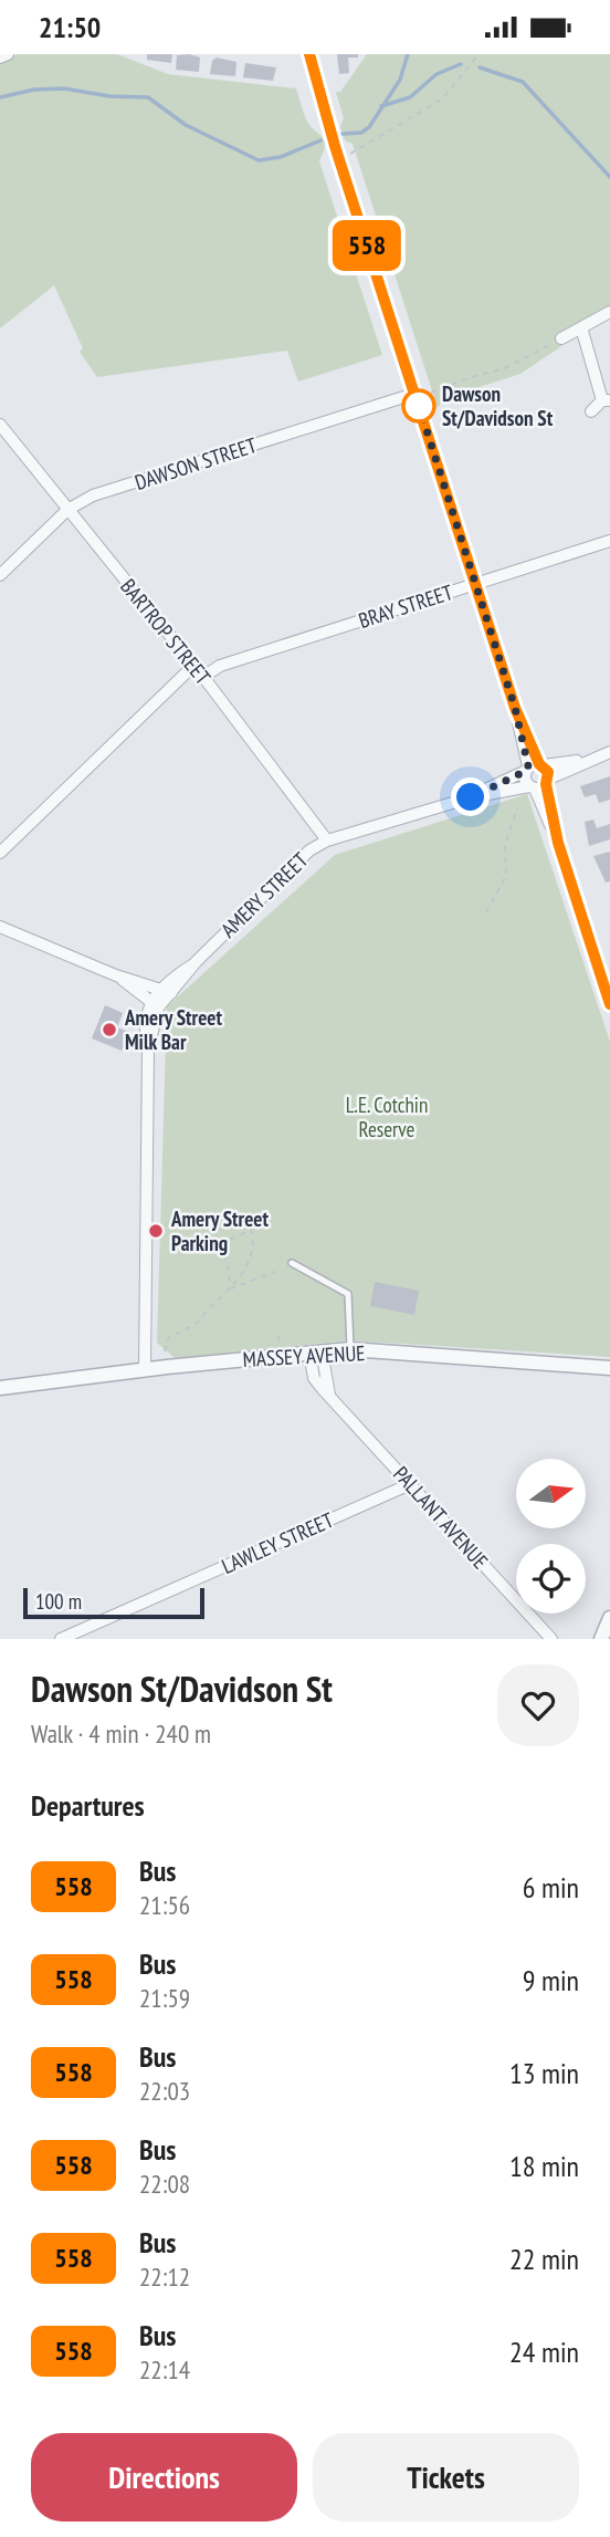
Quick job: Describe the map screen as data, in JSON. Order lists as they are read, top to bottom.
{
  "streets": {
    "street": [
      "DAWSON STREET",
      "BRAY STREET",
      "BARTROP STREET",
      "AMERY STREET",
      "MASSEY AVENUE",
      "PALLANT AVENUE",
      "LAWLEY STREET"
    ]
  },
  "crossings": [
    ["DAWSON STREET", "BARTROP STREET"],
    ["BRAY STREET", "BARTROP STREET"],
    ["BARTROP STREET", "AMERY STREET"],
    ["MASSEY AVENUE", "PALLANT AVENUE"],
    ["PALLANT AVENUE", "LAWLEY STREET"]
  ],
  "parks": ["L.E. Cotchin Reserve"],
  "places": ["Dawson St/Davidson St", "Amery Street Milk Bar", "Amery Street Parking"],
  "lines": ["bus line 558"],
  "scale_bar": "100 m",
  "north": "right",
  "page": {
    "status": "21:50",
    "on_map": "558",
    "scale": "100 m",
    "heading": [
      ["Dawson St/Davidson St", "Walk · 4 min · 240 m"],
      "Departures"
    ],
    "list": [
      {
        "mark": "558",
        "name": "Bus",
        "note": "21:56",
        "value": "6 min"
      },
      {
        "mark": "558",
        "name": "Bus",
        "note": "21:59",
        "value": "9 min"
      },
      {
        "mark": "558",
        "name": "Bus",
        "note": "22:03",
        "value": "13 min"
      },
      {
        "mark": "558",
        "name": "Bus",
        "note": "22:08",
        "value": "18 min"
      },
      {
        "mark": "558",
        "name": "Bus",
        "note": "22:12",
        "value": "22 min"
      },
      {
        "mark": "558",
        "name": "Bus",
        "note": "22:14",
        "value": "24 min"
      }
    ],
    "buttons": ["Directions", "Tickets"]
  }
}
